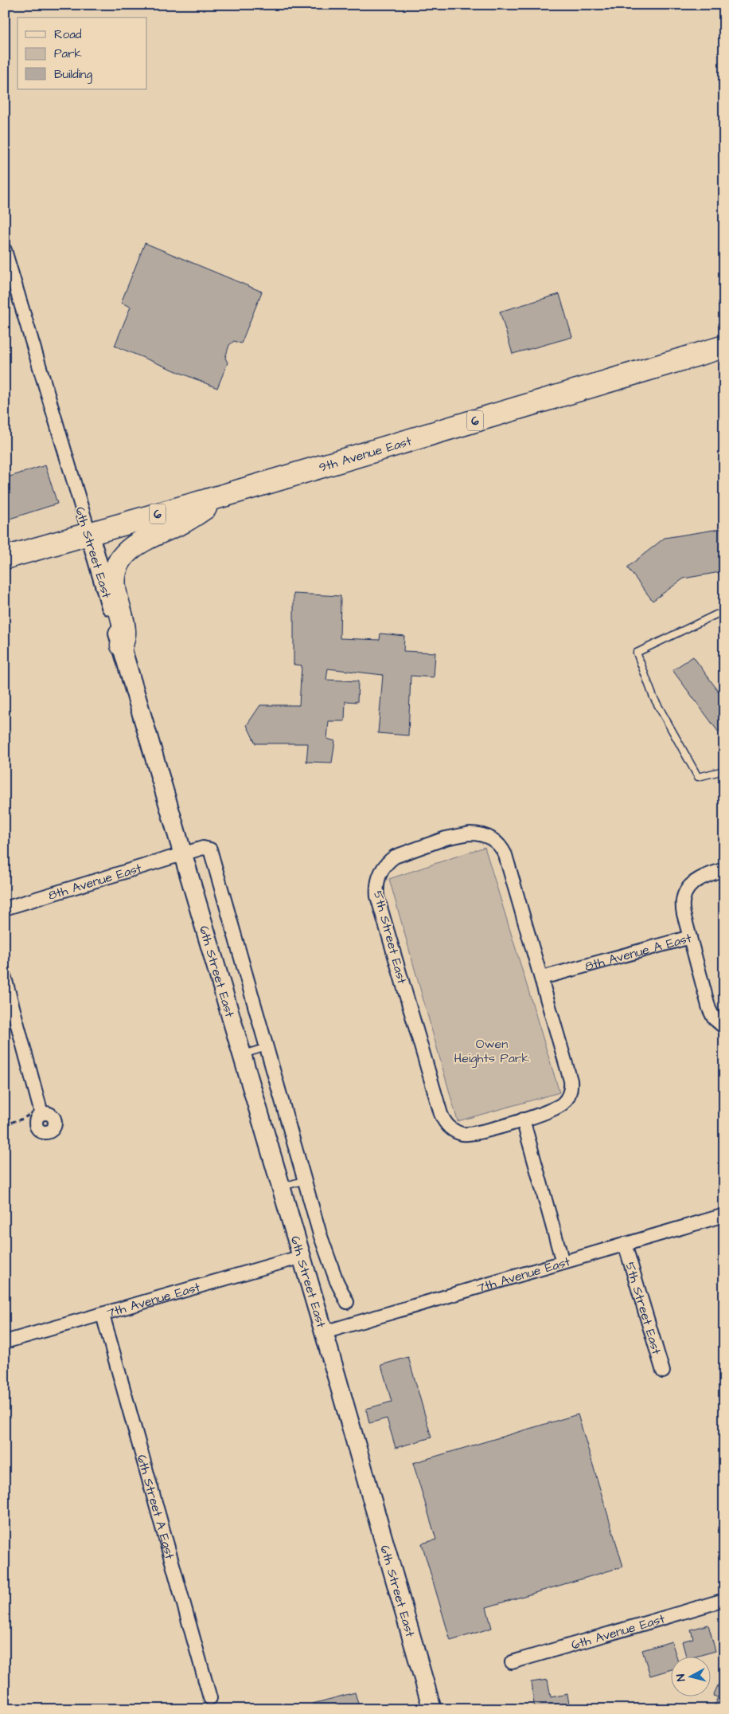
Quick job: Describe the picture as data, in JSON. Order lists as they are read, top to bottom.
{
  "streets": {
    "highway": ["6", "9th Avenue East"],
    "main road": ["6th Street East"],
    "street": [
      "8th Avenue East",
      "5th Street East",
      "8th Avenue A East",
      "7th Avenue East",
      "6th Street A East",
      "6th Avenue East"
    ]
  },
  "crossings": [
    ["9th Avenue East", "6th Street East"],
    ["6th Street East", "8th Avenue East"],
    ["6th Street East", "7th Avenue East"],
    ["5th Street East", "8th Avenue A East"],
    ["5th Street East", "7th Avenue East"],
    ["7th Avenue East", "6th Street A East"]
  ],
  "parks": ["Owen Heights Park"],
  "legend": ["Road", "Park", "Building"],
  "north": "left"
}
